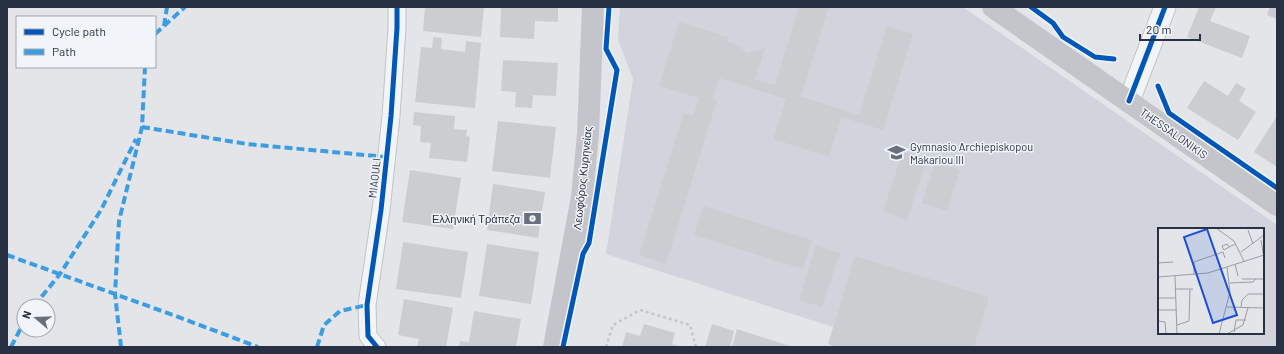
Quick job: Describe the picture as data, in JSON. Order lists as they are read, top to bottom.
{
  "streets": {
    "main road": ["THESSALONIKIS", "Λεωφόρος Κυρηνείας"],
    "street": ["MIAOULI"]
  },
  "places": {
    "school or university": ["Gymnasio Archiepiskopou Makariou III"],
    "bank": ["Ελληνική Τράπεζα"]
  },
  "legend": ["Cycle path", "Path"],
  "scale_bar": "20 m",
  "north": "left"
}
